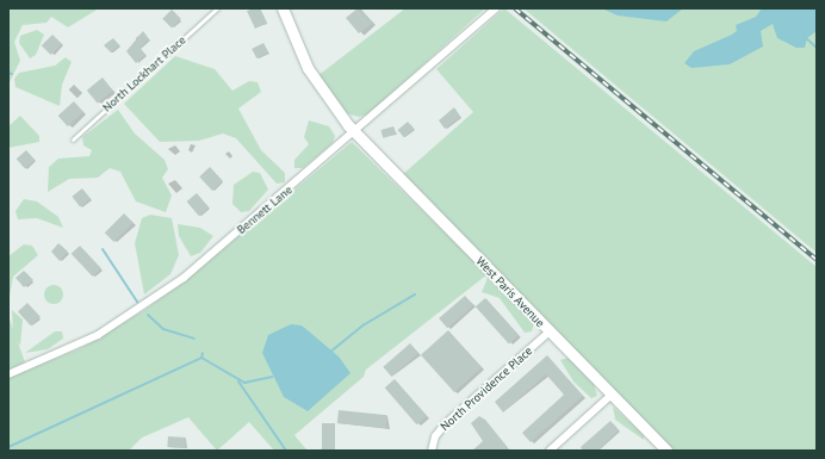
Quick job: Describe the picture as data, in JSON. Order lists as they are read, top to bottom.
{
  "streets": {
    "main road": ["West Paris Avenue"],
    "street": ["Bennett Lane", "North Providence Place"],
    "lane": ["North Lockhart Place"]
  },
  "crossings": [
    ["Bennett Lane", "West Paris Avenue"],
    ["West Paris Avenue", "North Providence Place"]
  ]
}
